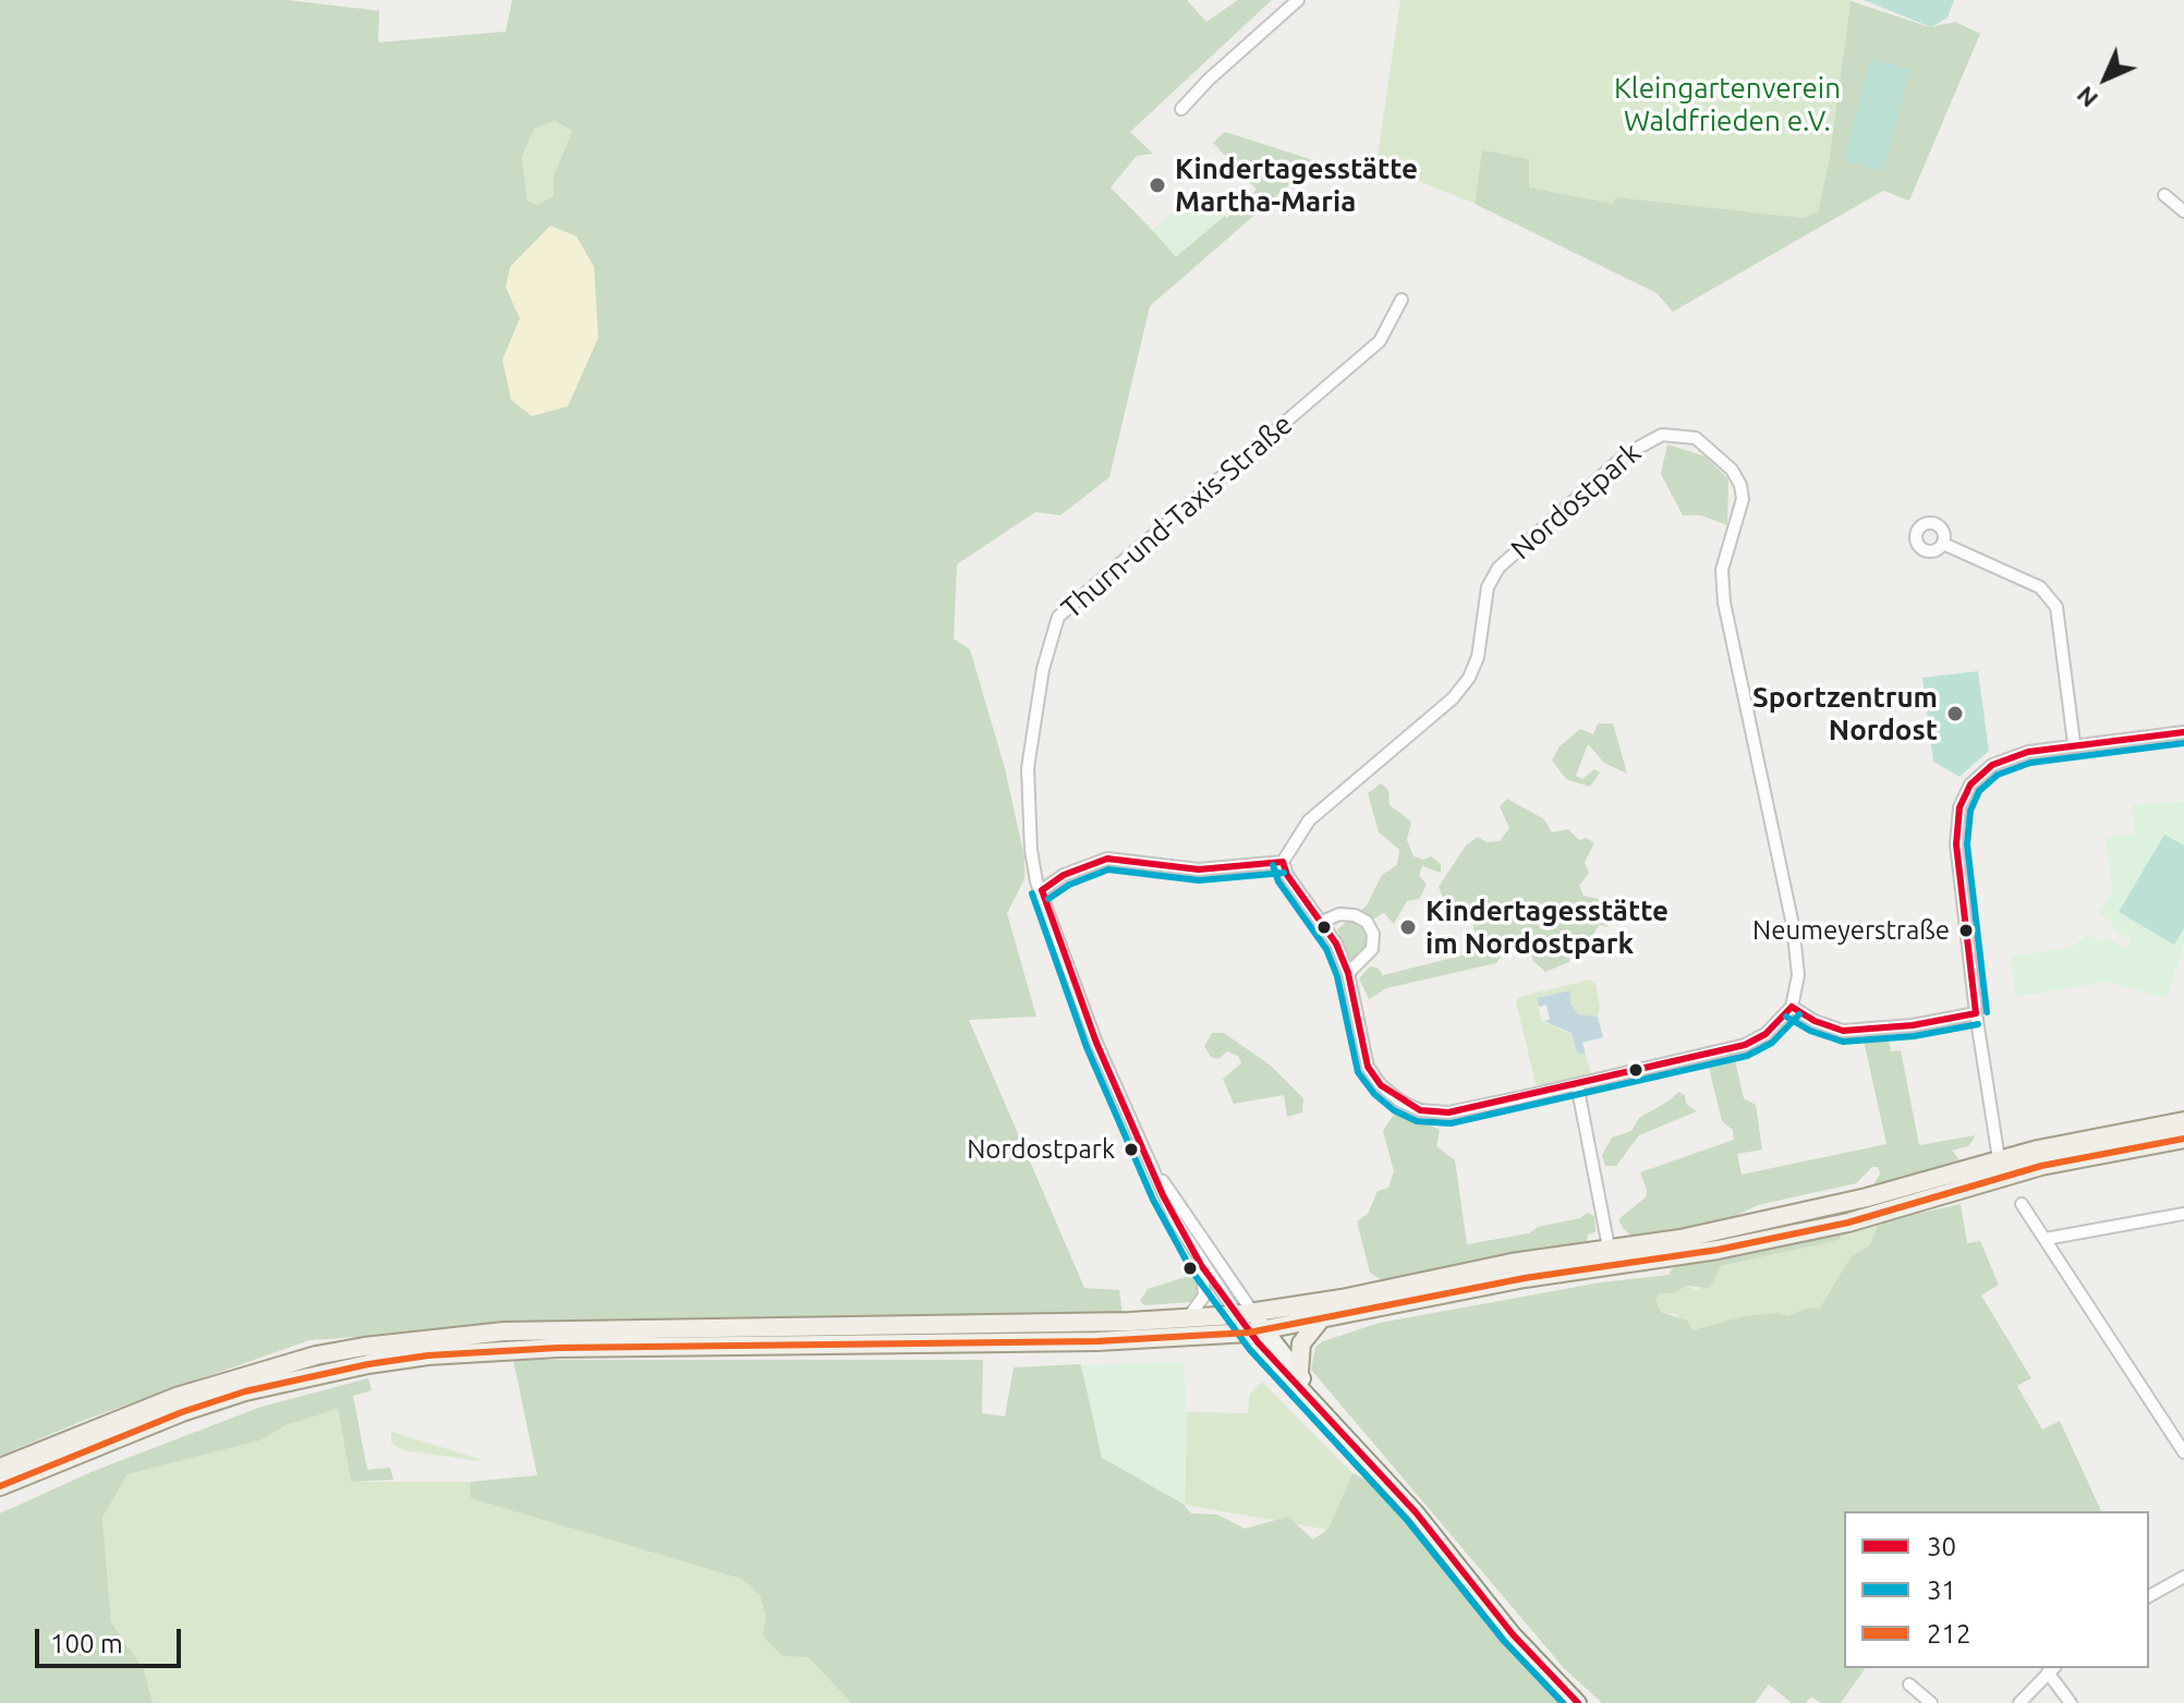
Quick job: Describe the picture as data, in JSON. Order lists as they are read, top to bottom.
{
  "streets": {
    "street": ["Nordostpark", "Thurn-und-Taxis-Straße"]
  },
  "parks": ["Kleingartenverein Waldfrieden e.V."],
  "places": [
    "Kindertagesstätte Martha-Maria",
    "Sportzentrum Nordost",
    "Kindertagesstätte im Nordostpark",
    "Neumeyerstraße",
    "Nordostpark"
  ],
  "lines": ["transit line 30", "transit line 31", "transit line 212"],
  "legend": ["30", "31", "212"],
  "scale_bar": "100 m",
  "north": "bottom left"
}
